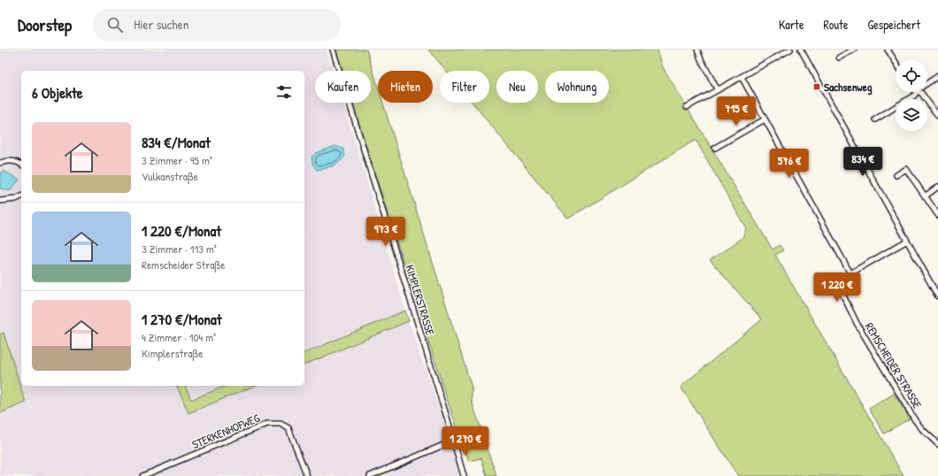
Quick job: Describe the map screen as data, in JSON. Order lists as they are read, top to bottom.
{
  "streets": {
    "street": ["KIMPLERSTRASSE", "REMSCHEIDER STRASSE", "STERKENHOFWEG"]
  },
  "places": {
    "transit": ["Sachsenweg"]
  },
  "page": {
    "header": "Doorstep",
    "search": "Hier suchen",
    "nav": ["Karte", "Route", "Gespeichert"],
    "chip": [
      "Kaufen",
      "Mieten",
      "Filter",
      "Neu",
      "Wohnung"
    ],
    "heading": "6 Objekte",
    "price": [
      "715 €",
      "834 €",
      "576 €",
      "973 €",
      "1 220 €",
      "1 270 €"
    ],
    "list": [
      {
        "name": "834 €/Monat",
        "note": "3 Zimmer · 95 m² · Vulkanstraße"
      },
      {
        "name": "1 220 €/Monat",
        "note": "3 Zimmer · 113 m² · Remscheider Straße"
      },
      {
        "name": "1 270 €/Monat",
        "note": "4 Zimmer · 104 m² · Kimplerstraße"
      }
    ]
  }
}
